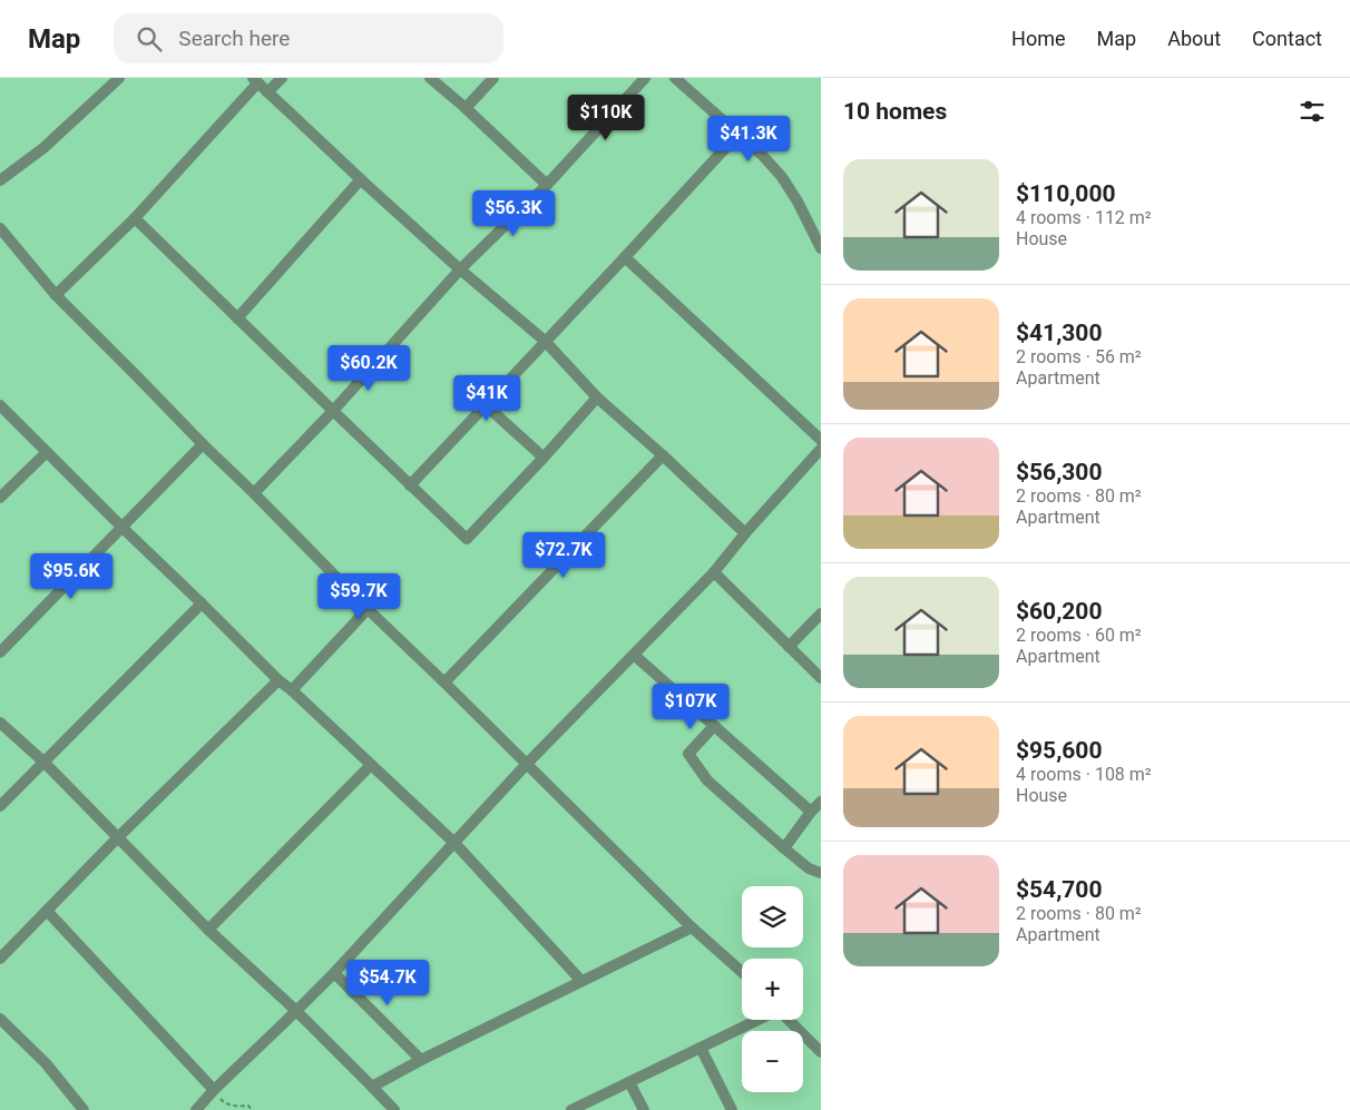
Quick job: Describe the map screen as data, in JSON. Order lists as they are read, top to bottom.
{
  "page": {
    "header": "Map",
    "search": "Search here",
    "nav": [
      "Home",
      "Map",
      "About",
      "Contact"
    ],
    "heading": "10 homes",
    "price": [
      "$110K",
      "$41.3K",
      "$56.3K",
      "$60.2K",
      "$41K",
      "$72.7K",
      "$95.6K",
      "$59.7K",
      "$107K",
      "$54.7K"
    ],
    "list": [
      {
        "name": "$110,000",
        "note": "4 rooms · 112 m² · House"
      },
      {
        "name": "$41,300",
        "note": "2 rooms · 56 m² · Apartment"
      },
      {
        "name": "$56,300",
        "note": "2 rooms · 80 m² · Apartment"
      },
      {
        "name": "$60,200",
        "note": "2 rooms · 60 m² · Apartment"
      },
      {
        "name": "$95,600",
        "note": "4 rooms · 108 m² · House"
      },
      {
        "name": "$54,700",
        "note": "2 rooms · 80 m² · Apartment"
      }
    ],
    "map_buttons": ["+", "−"]
  }
}
